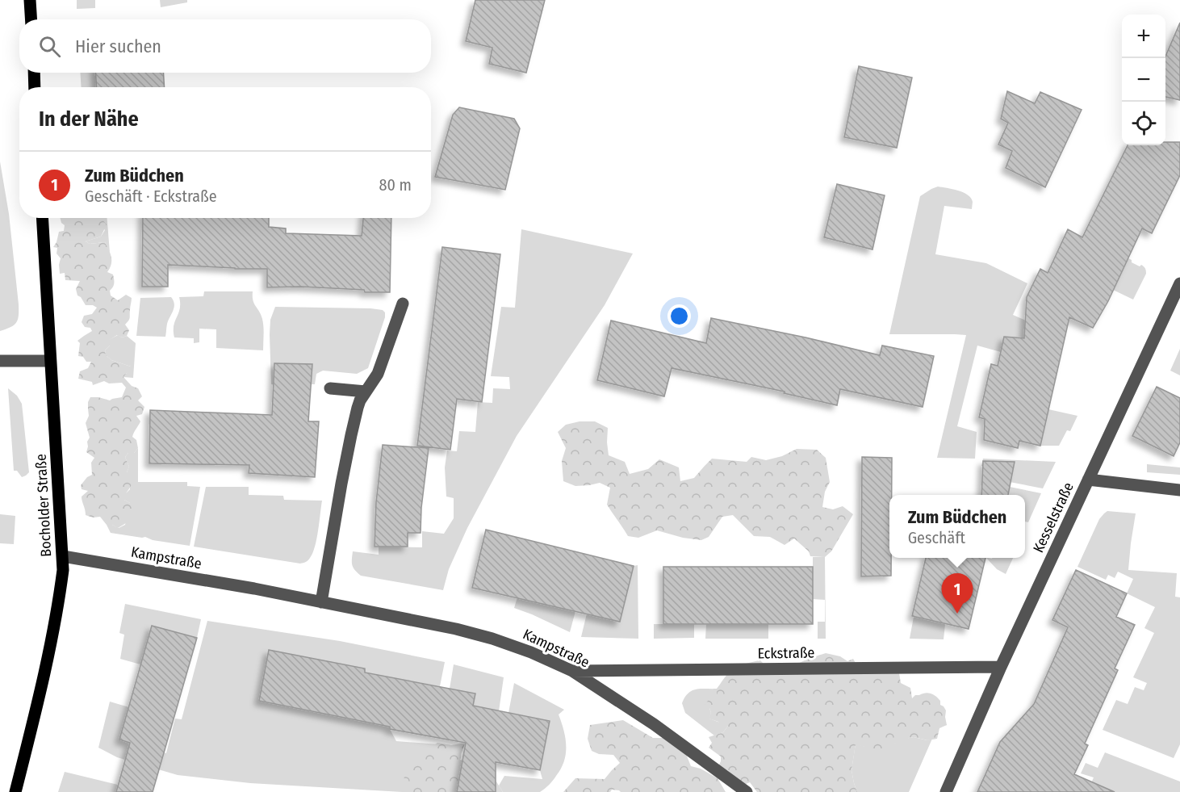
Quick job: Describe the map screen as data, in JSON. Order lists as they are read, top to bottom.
{
  "streets": {
    "main road": ["Bocholder Straße"],
    "street": ["Kesselstraße", "Kampstraße", "Eckstraße"]
  },
  "crossings": [
    ["Bocholder Straße", "Kampstraße"],
    ["Kesselstraße", "Eckstraße"],
    ["Kampstraße", "Eckstraße"]
  ],
  "page": {
    "map_buttons": ["+", "−"],
    "search": "Hier suchen",
    "heading": "In der Nähe",
    "list": [
      {
        "mark": "1",
        "name": "Zum Büdchen",
        "note": "Geschäft · Eckstraße",
        "value": "80 m"
      }
    ],
    "popup": ["Zum Büdchen", "Geschäft"],
    "pins": "1"
  }
}
